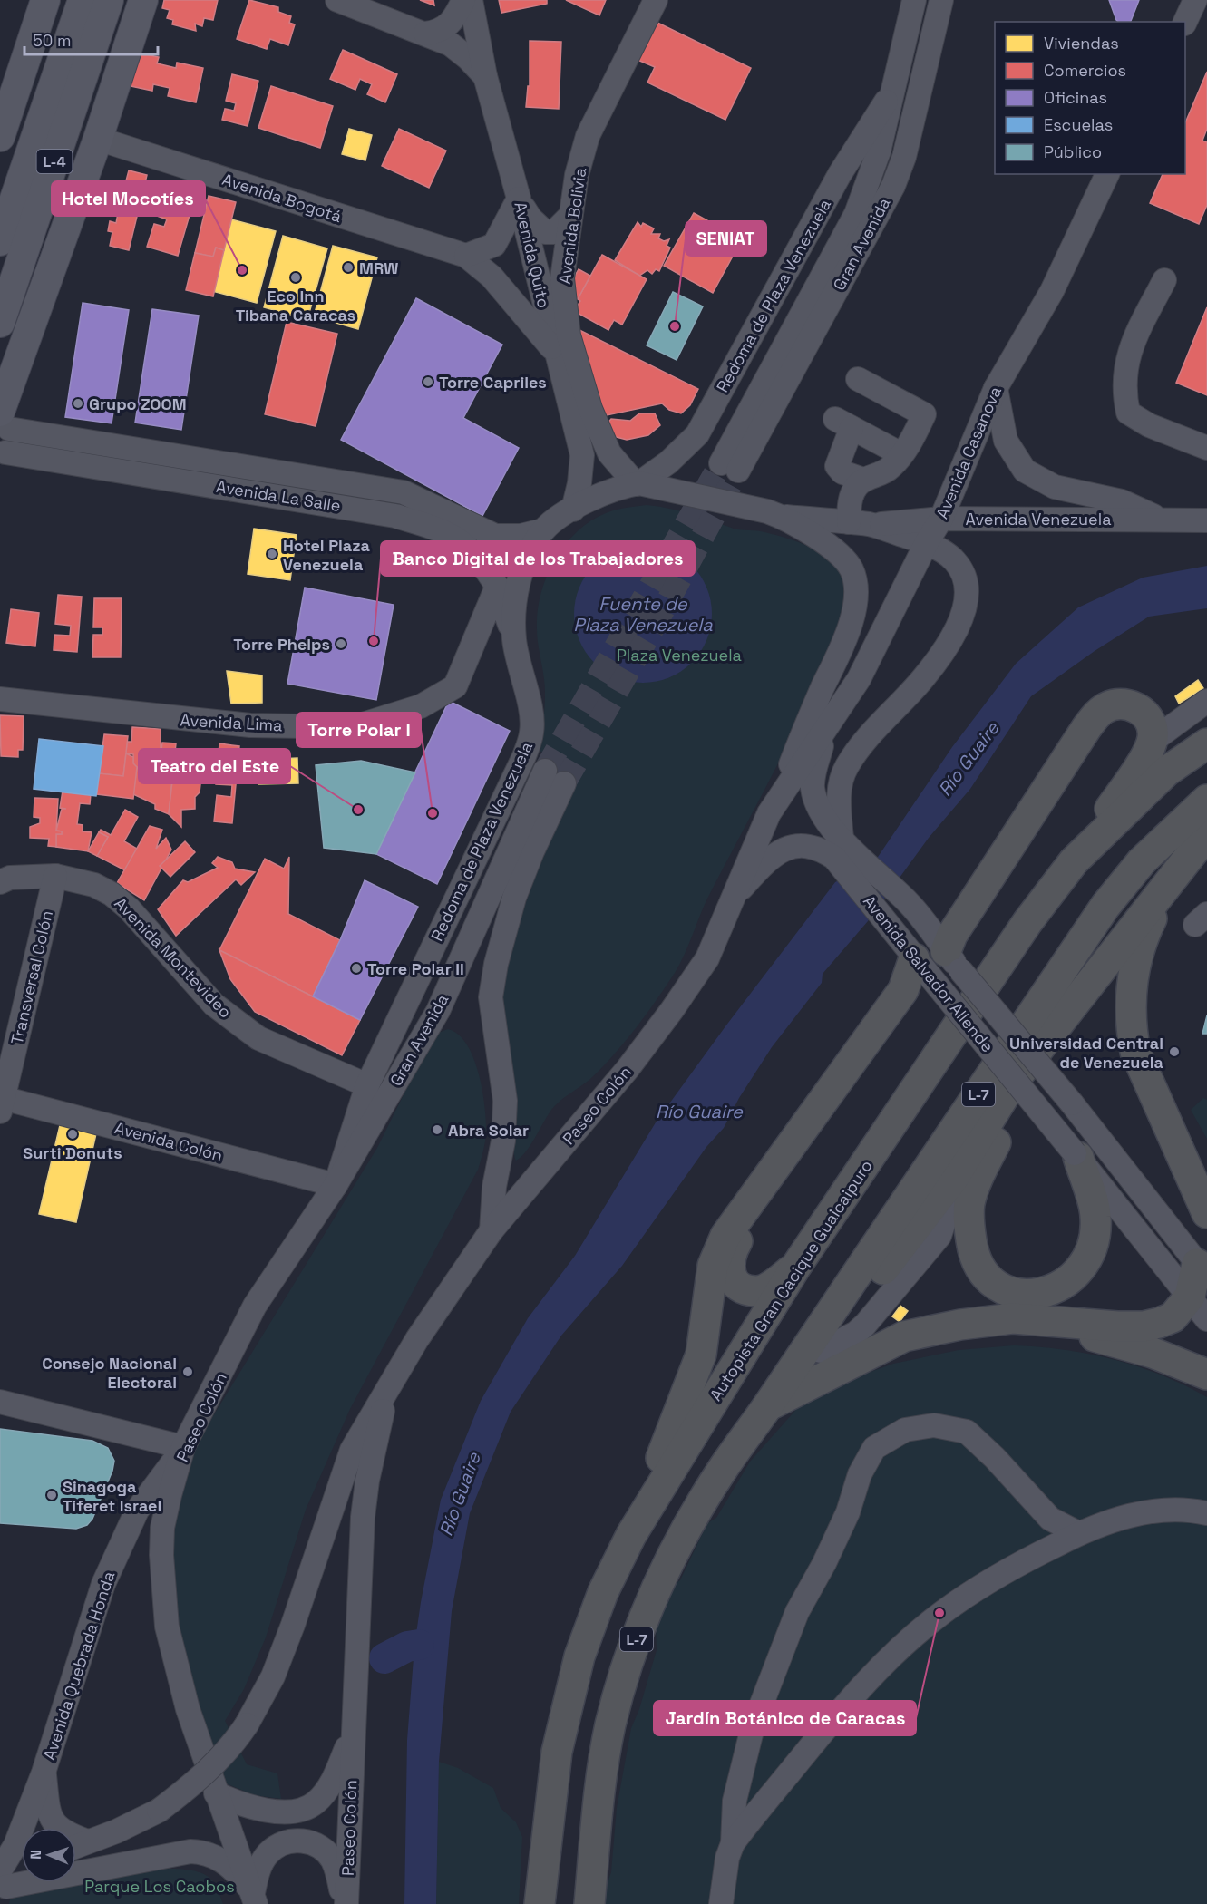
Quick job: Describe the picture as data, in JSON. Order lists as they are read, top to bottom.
{
  "streets": {
    "highway": ["L-7", "Autopista Gran Cacique Guaicaipuro"],
    "main road": ["L-4"],
    "street": [
      "Avenida Bogotá",
      "Avenida Bolivia",
      "Gran Avenida",
      "Avenida Quito",
      "Redoma de Plaza Venezuela",
      "Avenida Casanova",
      "Avenida La Salle",
      "Avenida Venezuela",
      "Avenida Lima",
      "Avenida Montevideo",
      "Avenida Salvador Allende",
      "Transversal Colón",
      "Paseo Colón",
      "Avenida Colón",
      "Avenida Quebrada Honda"
    ]
  },
  "crossings": [
    ["L-4", "Avenida Bogotá"],
    ["L-4", "Avenida La Salle"],
    ["Avenida Bogotá", "Avenida Quito"],
    ["Avenida Bolivia", "Redoma de Plaza Venezuela"],
    ["Gran Avenida", "Redoma de Plaza Venezuela"],
    ["Gran Avenida", "Paseo Colón"],
    ["Gran Avenida", "Avenida Colón"],
    ["Avenida Quito", "Redoma de Plaza Venezuela"],
    ["Redoma de Plaza Venezuela", "Avenida Casanova"],
    ["Redoma de Plaza Venezuela", "Avenida La Salle"],
    ["Redoma de Plaza Venezuela", "Avenida Venezuela"],
    ["Redoma de Plaza Venezuela", "Avenida Montevideo"],
    ["Redoma de Plaza Venezuela", "Avenida Salvador Allende"],
    ["Redoma de Plaza Venezuela", "Paseo Colón"],
    ["Redoma de Plaza Venezuela", "Avenida Colón"],
    ["Avenida Casanova", "Avenida Venezuela"],
    ["Avenida Casanova", "Avenida Salvador Allende"],
    ["Avenida Casanova", "Paseo Colón"],
    ["Avenida La Salle", "Avenida Lima"],
    ["Avenida Montevideo", "Transversal Colón"],
    ["Avenida Salvador Allende", "Paseo Colón"],
    ["Transversal Colón", "Avenida Colón"],
    ["Paseo Colón", "Avenida Colón"],
    ["Paseo Colón", "Avenida Quebrada Honda"]
  ],
  "water": ["Fuente de Plaza Venezuela", "Río Guaire"],
  "parks": ["Plaza Venezuela", "Parque Los Caobos"],
  "places": [
    "MRW",
    "Hotel Mocotíes",
    "Eco Inn Tibana Caracas",
    "SENIAT",
    "Torre Capriles",
    "Grupo ZOOM",
    "Hotel Plaza Venezuela",
    "Banco Digital de los Trabajadores",
    "Torre Phelps",
    "Teatro del Este",
    "Torre Polar I",
    "Torre Polar II",
    "Universidad Central de Venezuela",
    "Abra Solar",
    "Surti Donuts",
    "Consejo Nacional Electoral",
    "Sinagoga Tiferet Israel",
    "Jardín Botánico de Caracas"
  ],
  "legend": [
    "Viviendas",
    "Comercios",
    "Oficinas",
    "Escuelas",
    "Público"
  ],
  "scale_bar": "50 m",
  "north": "left"
}
